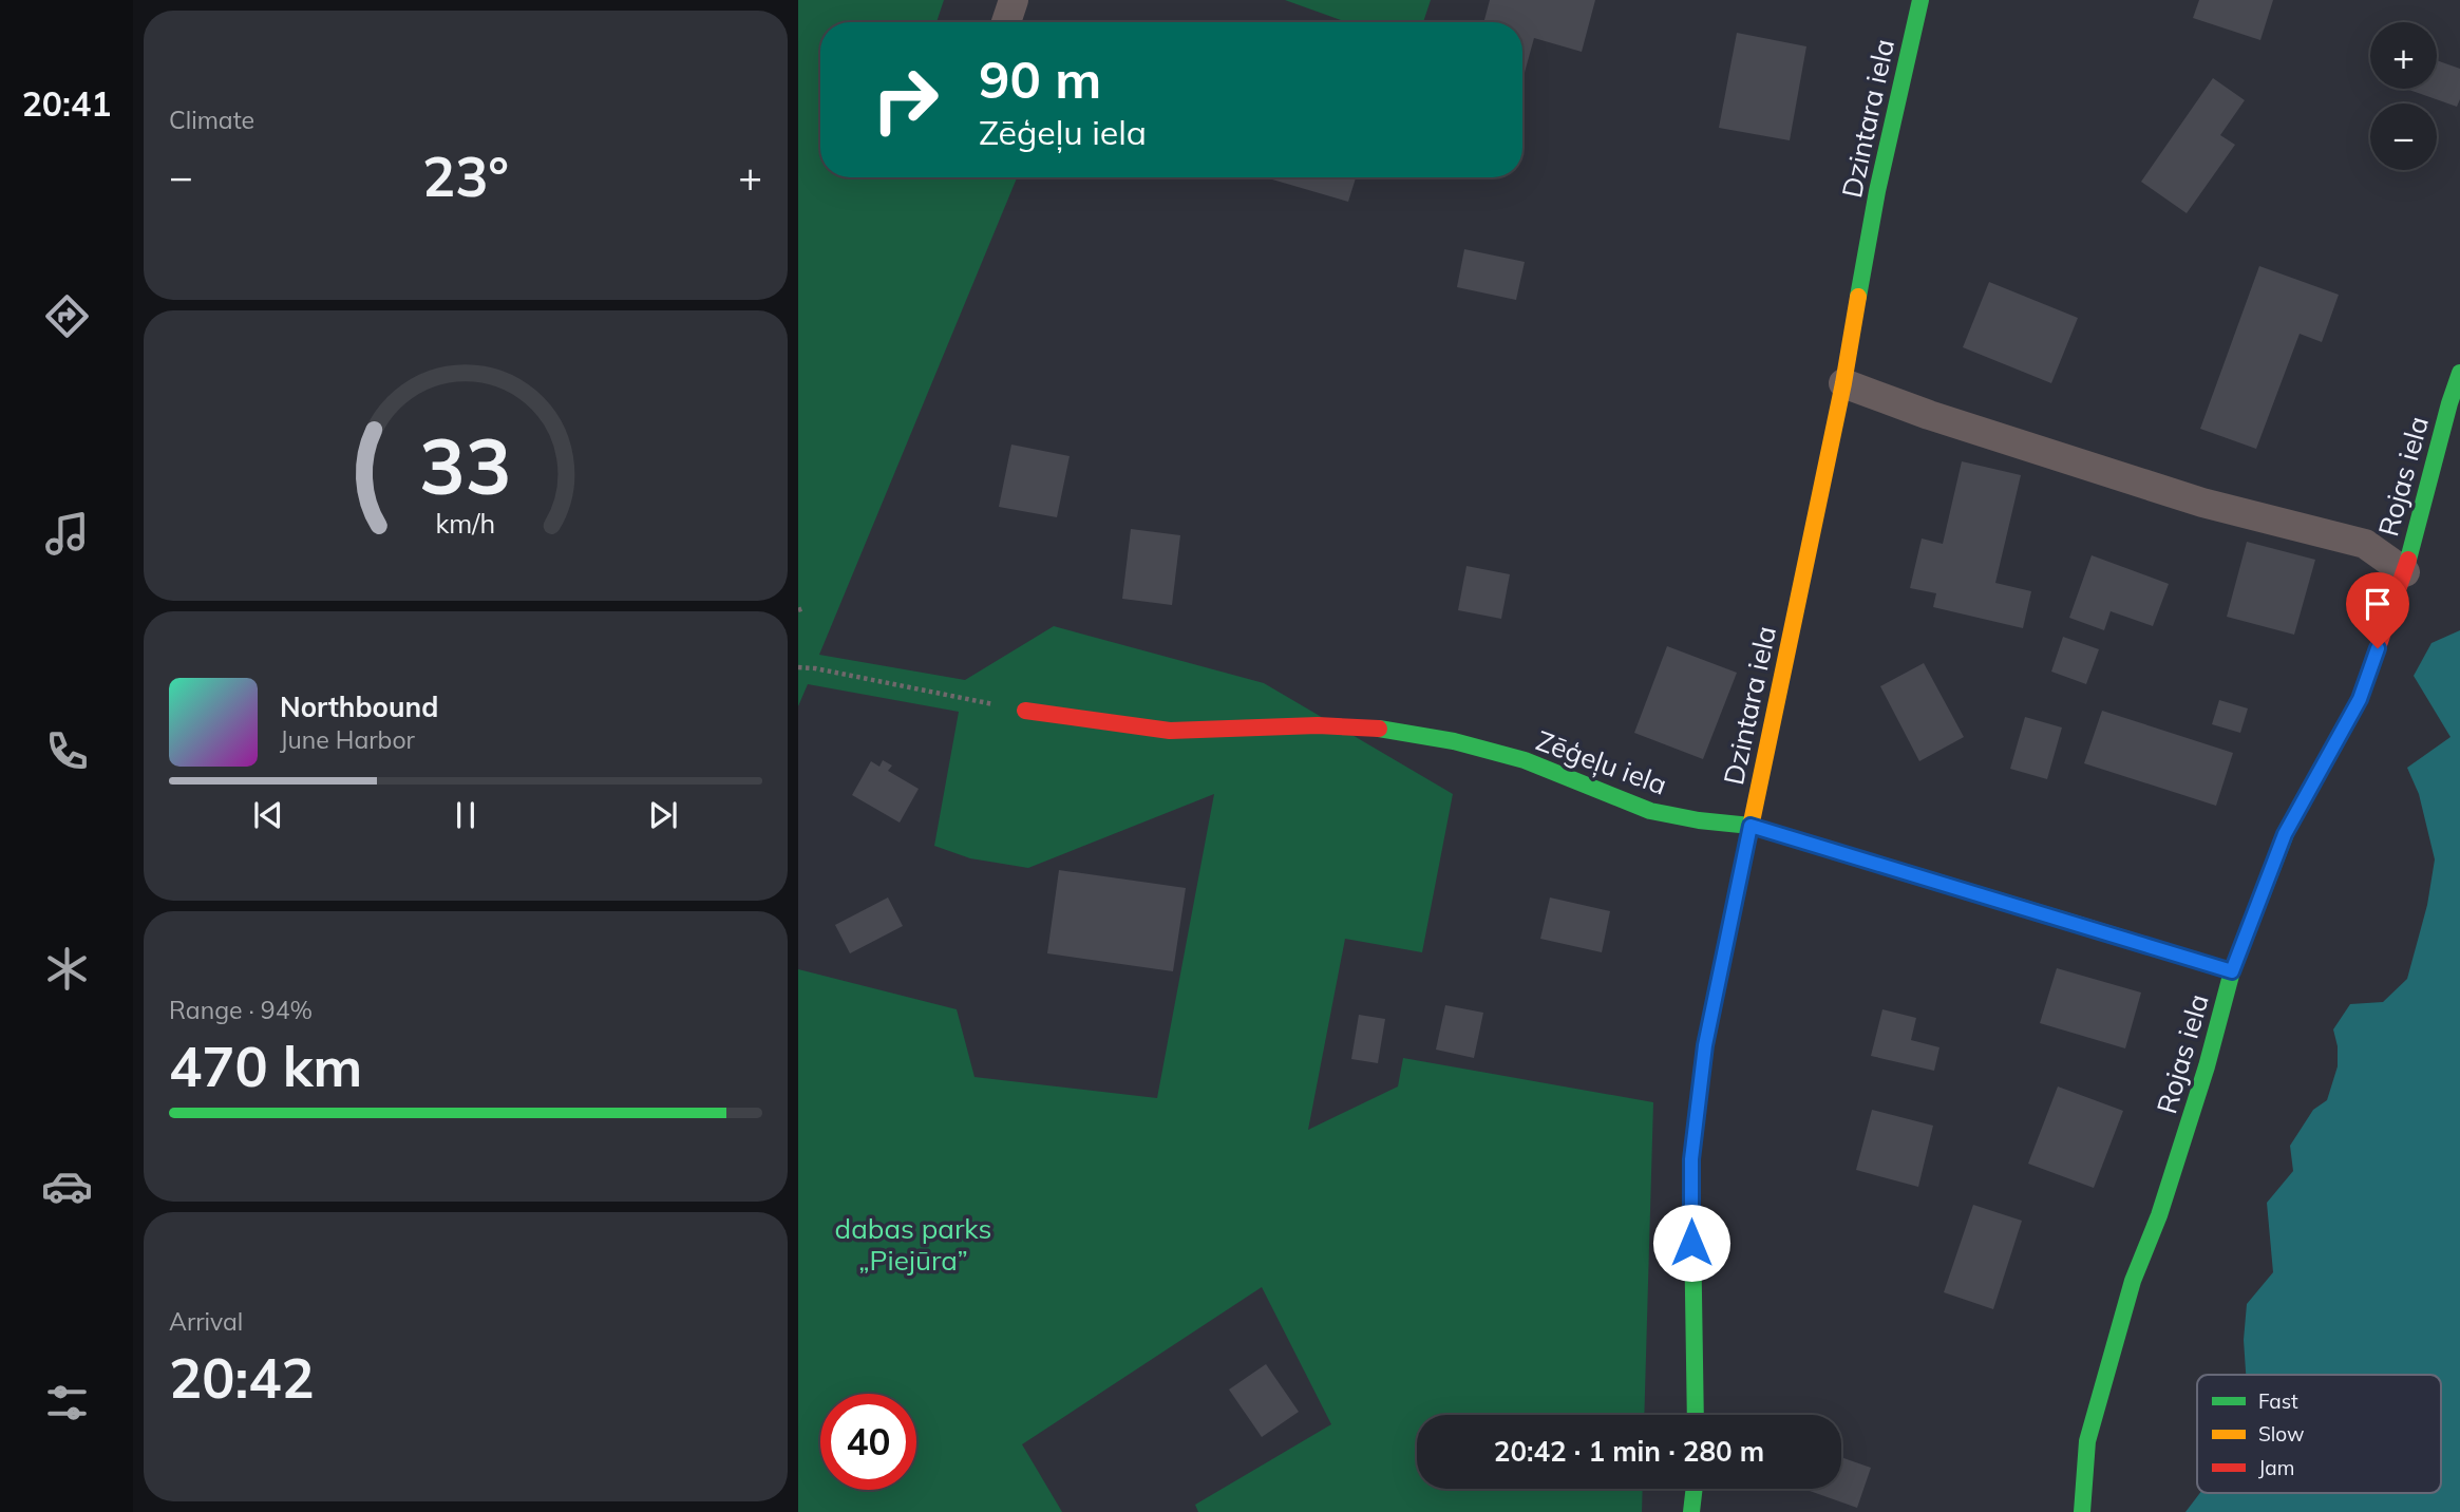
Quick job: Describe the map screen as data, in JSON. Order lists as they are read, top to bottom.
{
  "streets": {
    "street": ["Dzintara iela", "Rojas iela", "Zēģeļu iela"]
  },
  "crossings": [
    ["Dzintara iela", "Zēģeļu iela"],
    ["Rojas iela", "Zēģeļu iela"]
  ],
  "parks": ["dabas parks „Piejūra”"],
  "legend": ["Fast", "Slow", "Jam"],
  "page": {
    "tabs": "20:41",
    "tile": [
      "Climate",
      ["Range · 94%", "470 km"],
      ["Arrival", "20:42"]
    ],
    "map_buttons": ["+", "−"],
    "turn": ["90 m", "Zēģeļu iela"],
    "heat": ["−", "23°", "+"],
    "song": ["Northbound", "June Harbor"],
    "limit": "40",
    "trip": "20:42 · 1 min · 280 m",
    "gauge": ["33", "km/h"]
  }
}
